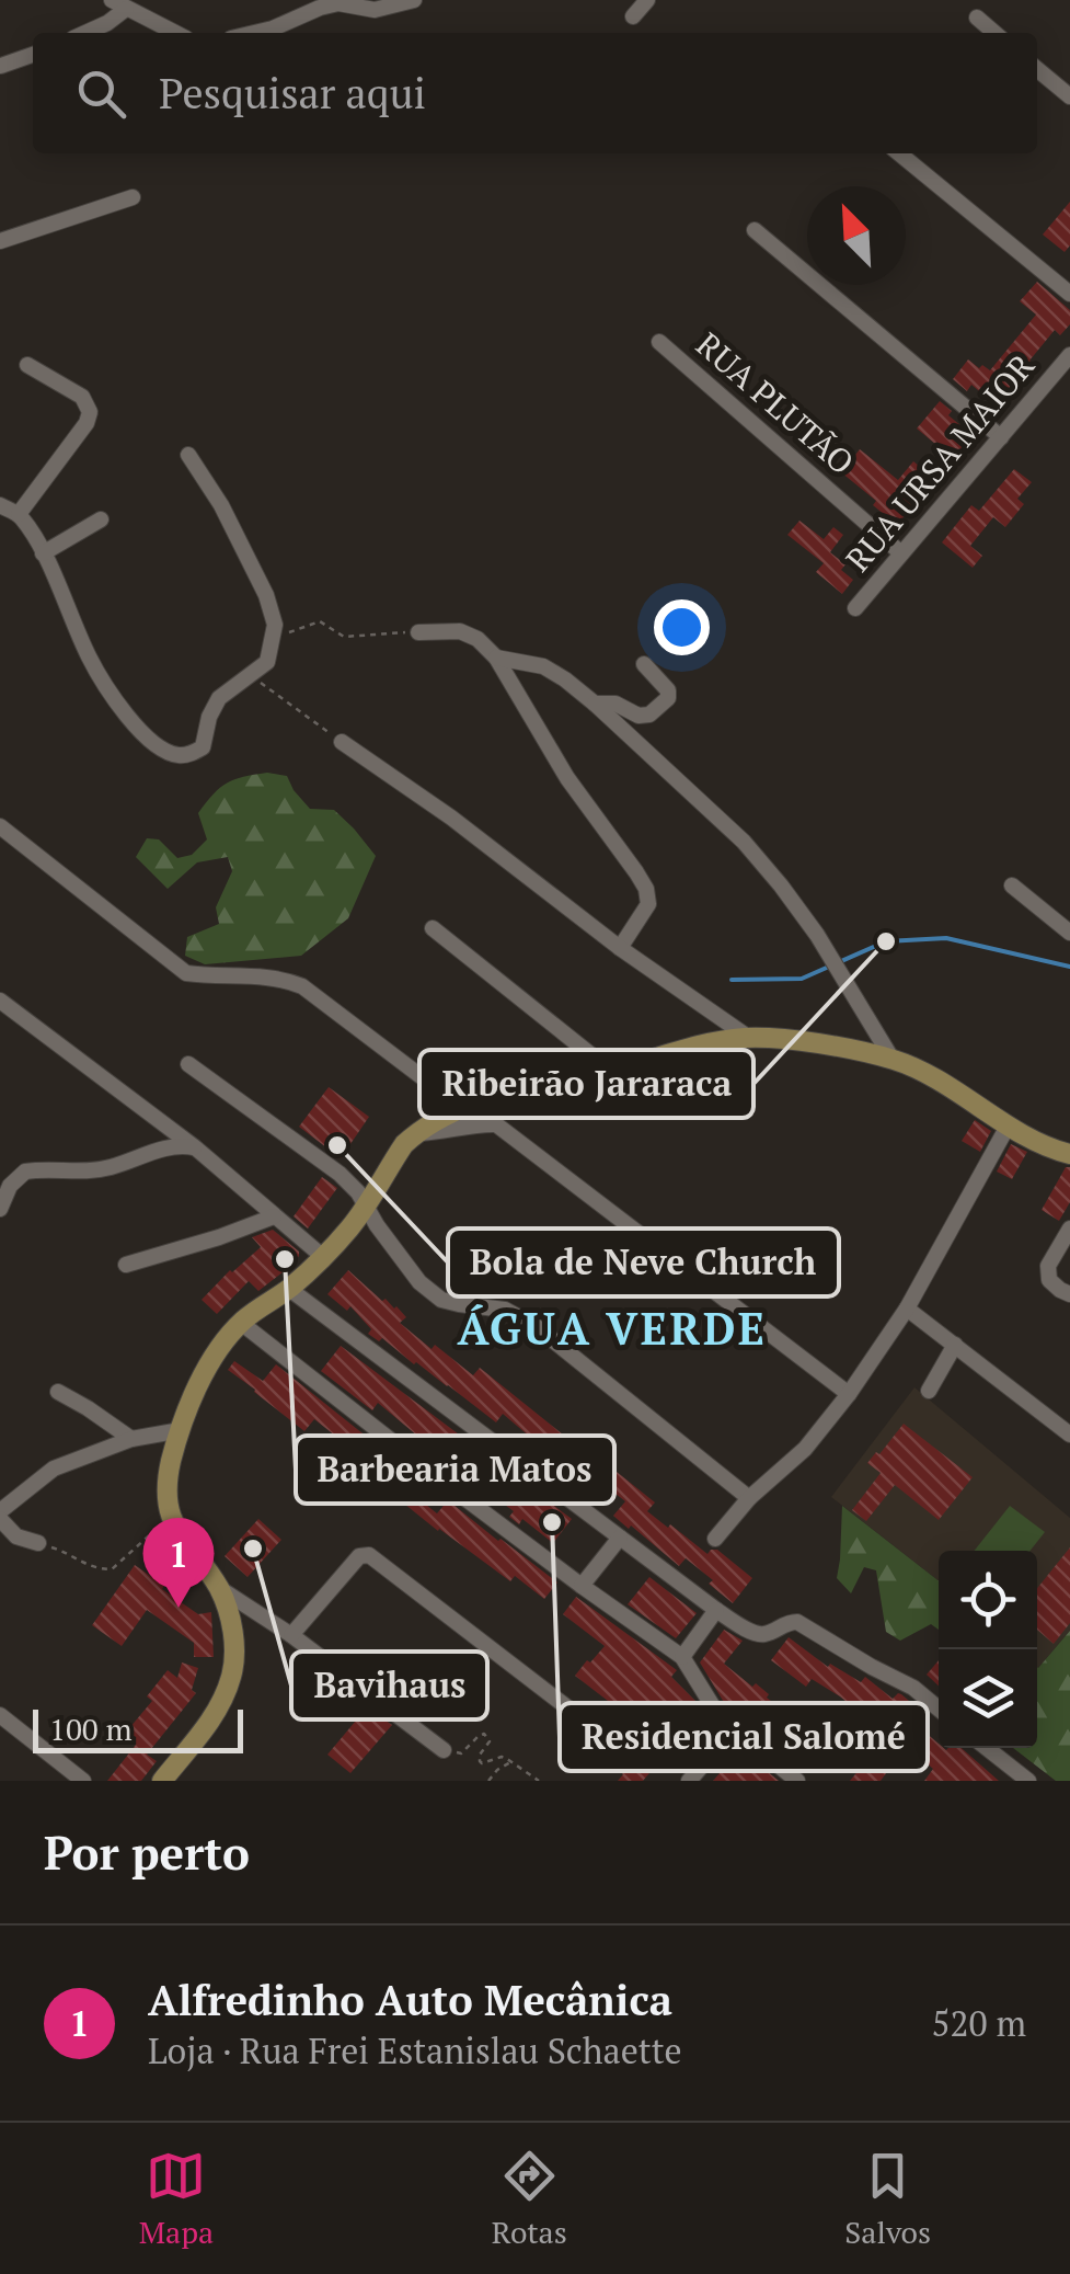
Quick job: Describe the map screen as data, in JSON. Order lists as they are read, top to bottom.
{
  "streets": {
    "street": ["RUA PLUTÃO", "RUA URSA MAIOR"]
  },
  "crossings": [
    ["RUA PLUTÃO", "RUA URSA MAIOR"]
  ],
  "districts": ["ÁGUA VERDE"],
  "places": [
    "Ribeirão Jararaca",
    "Bola de Neve Church",
    "Barbearia Matos",
    "Residencial Salomé",
    "Bavihaus"
  ],
  "scale_bar": "100 m",
  "north": "top left",
  "page": {
    "search": "Pesquisar aqui",
    "pins": "1",
    "scale": "100 m",
    "heading": "Por perto",
    "list": [
      {
        "mark": "1",
        "name": "Alfredinho Auto Mecânica",
        "note": "Loja · Rua Frei Estanislau Schaette",
        "value": "520 m"
      }
    ],
    "nav": ["Mapa", "Rotas", "Salvos"]
  }
}
